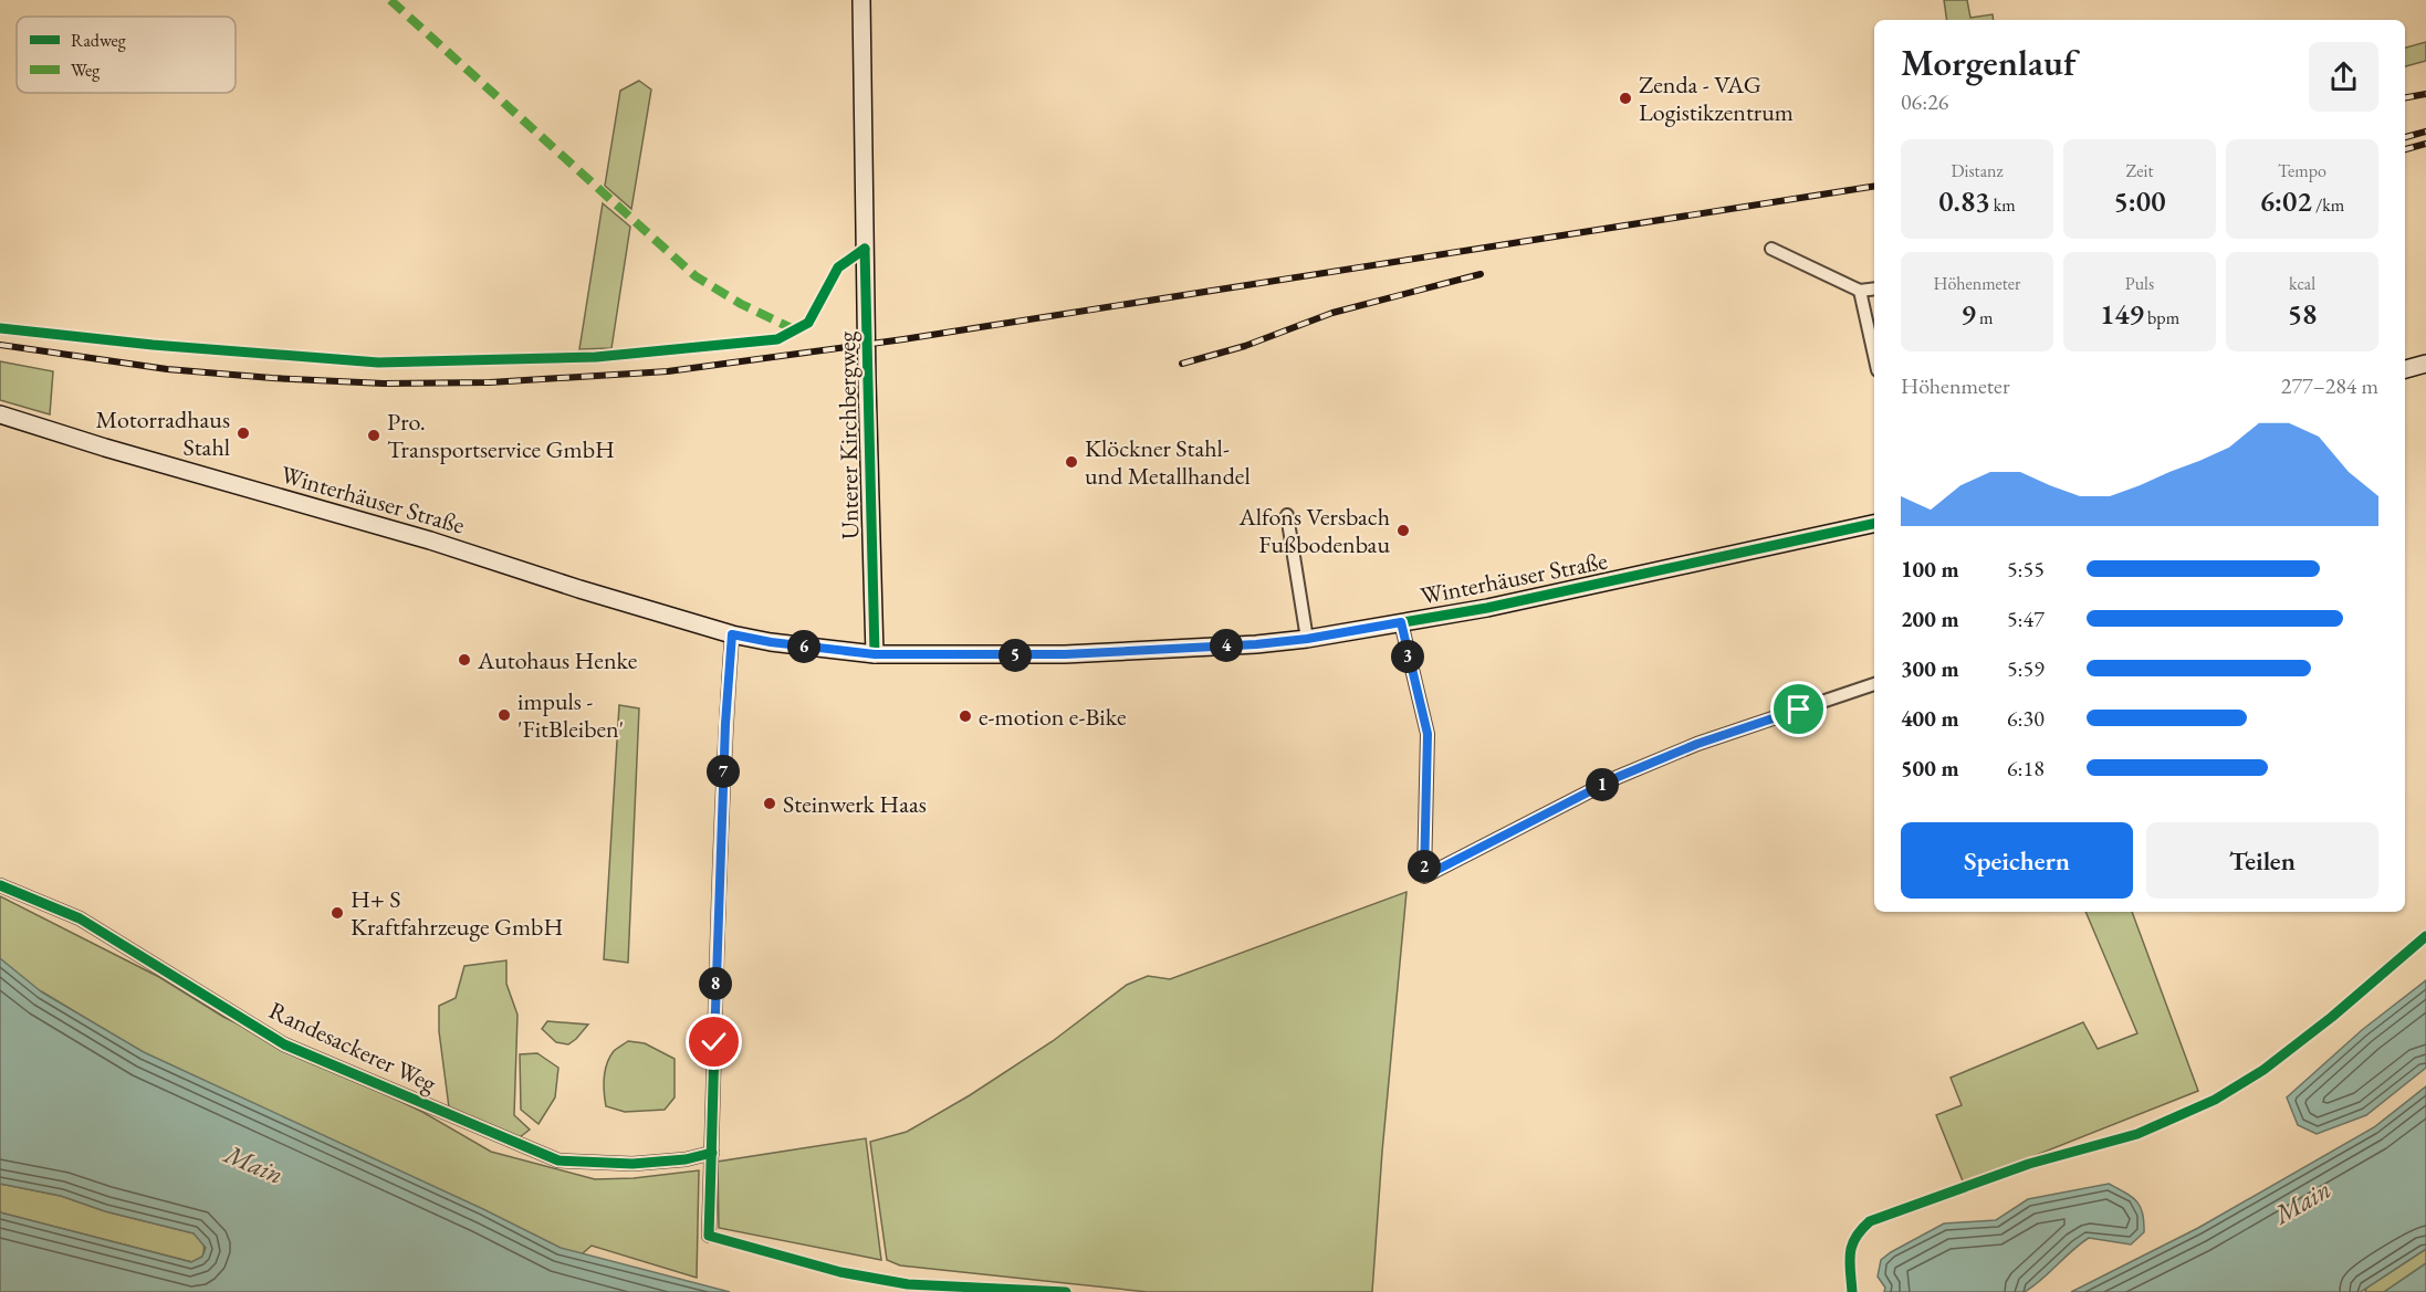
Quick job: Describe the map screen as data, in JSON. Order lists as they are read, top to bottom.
{
  "streets": {
    "main road": ["Unterer Kirchbergweg", "Winterhäuser Straße"],
    "street": ["Randesackerer Weg"]
  },
  "crossings": [
    ["Unterer Kirchbergweg", "Winterhäuser Straße"]
  ],
  "water": ["Main"],
  "places": [
    "Zenda - VAG Logistikzentrum",
    "Motorradhaus Stahl",
    "Pro. Transportservice GmbH",
    "Klöckner Stahl- und Metallhandel",
    "Alfons Versbach Fußbodenbau",
    "Autohaus Henke",
    "impuls - 'FitBleiben'",
    "e-motion e-Bike",
    "Steinwerk Haas",
    "H+ S Kraftfahrzeuge GmbH"
  ],
  "legend": ["Radweg", "Weg"],
  "page": {
    "heading": ["Morgenlauf", "06:26"],
    "stats": [
      ["Distanz", "0.83 km"],
      ["Zeit", "5:00"],
      ["Tempo", "6:02 /km"],
      ["Höhenmeter", "9 m"],
      ["Puls", "149 bpm"],
      ["kcal", "58"]
    ],
    "chart": ["Höhenmeter", "277–284 m"],
    "list": [
      {
        "name": "100 m",
        "note": "5:55"
      },
      {
        "name": "200 m",
        "note": "5:47"
      },
      {
        "name": "300 m",
        "note": "5:59"
      },
      {
        "name": "400 m",
        "note": "6:30"
      },
      {
        "name": "500 m",
        "note": "6:18"
      }
    ],
    "pins": [
      "4",
      "6",
      "5",
      "3",
      "7",
      "1",
      "2",
      "8"
    ],
    "buttons": ["Speichern", "Teilen"]
  }
}
